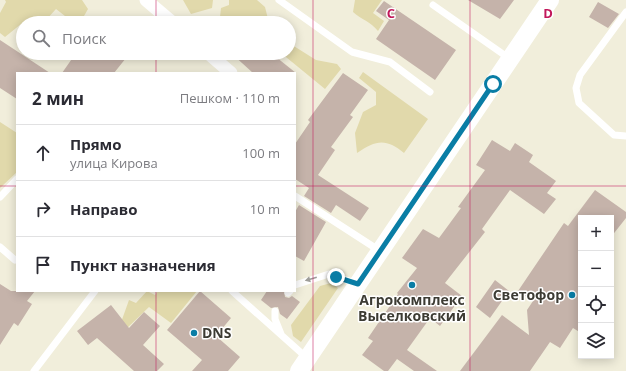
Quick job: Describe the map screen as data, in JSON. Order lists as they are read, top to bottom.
{
  "places": ["Агрокомплекс Выселковский", "Светофор", "DNS"],
  "page": {
    "search": "Поиск",
    "heading": ["2 мин", "Пешком · 110 m"],
    "list": [
      ["Прямо", "улица Кирова", "100 m"],
      ["Направо", "10 m"],
      "Пункт назначения"
    ],
    "map_buttons": ["+", "−"]
  },
  "grid": {
    "columns": ["C", "D"]
  }
}
